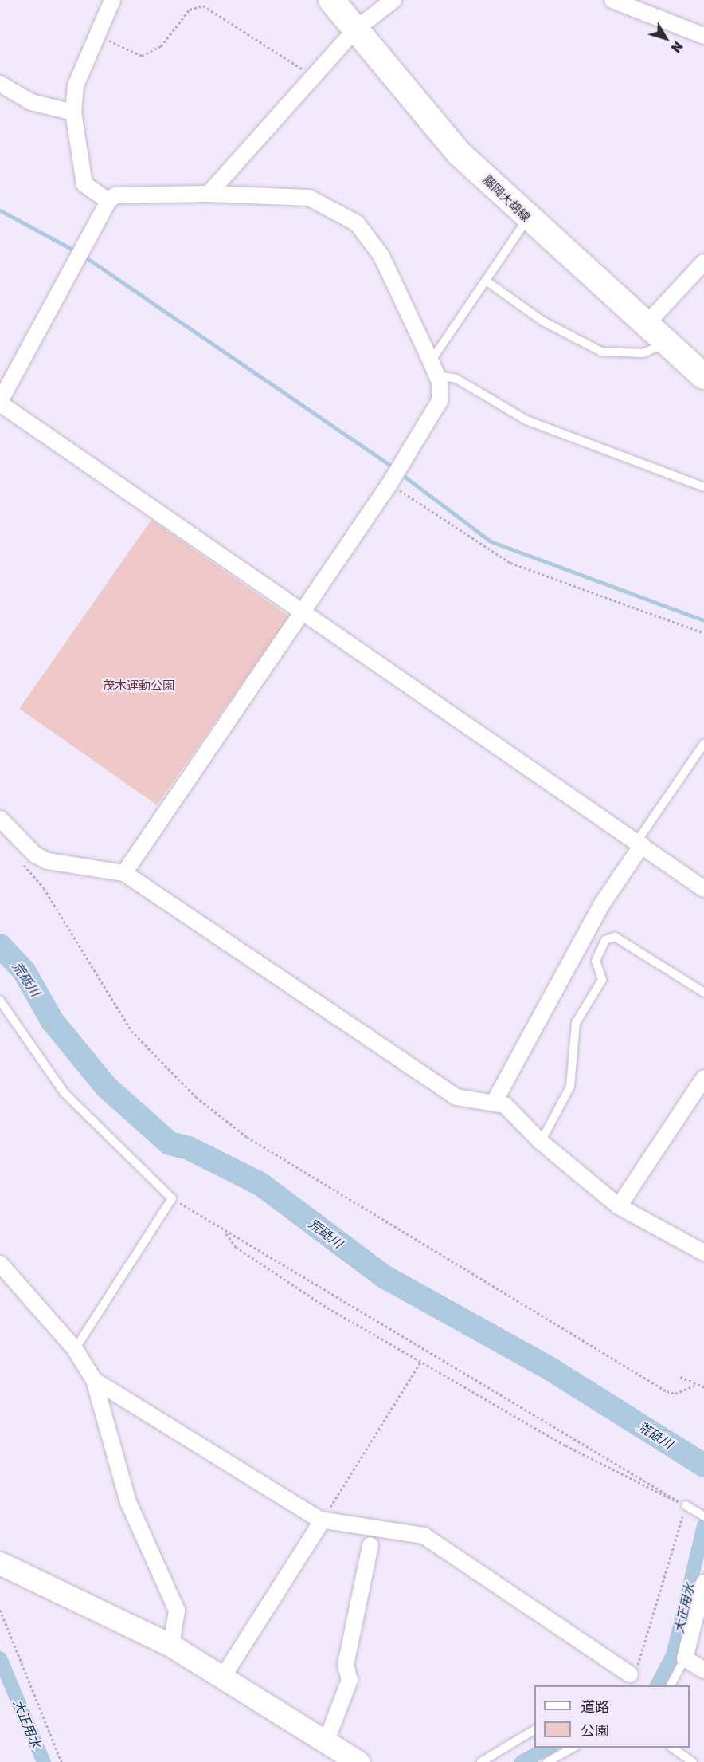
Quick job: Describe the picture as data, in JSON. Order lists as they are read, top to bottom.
{
  "streets": {
    "main road": ["藤岡大胡線"]
  },
  "water": ["荒砥川", "大正用水"],
  "parks": ["茂木運動公園"],
  "legend": ["道路", "公園"],
  "north": "bottom right"
}
